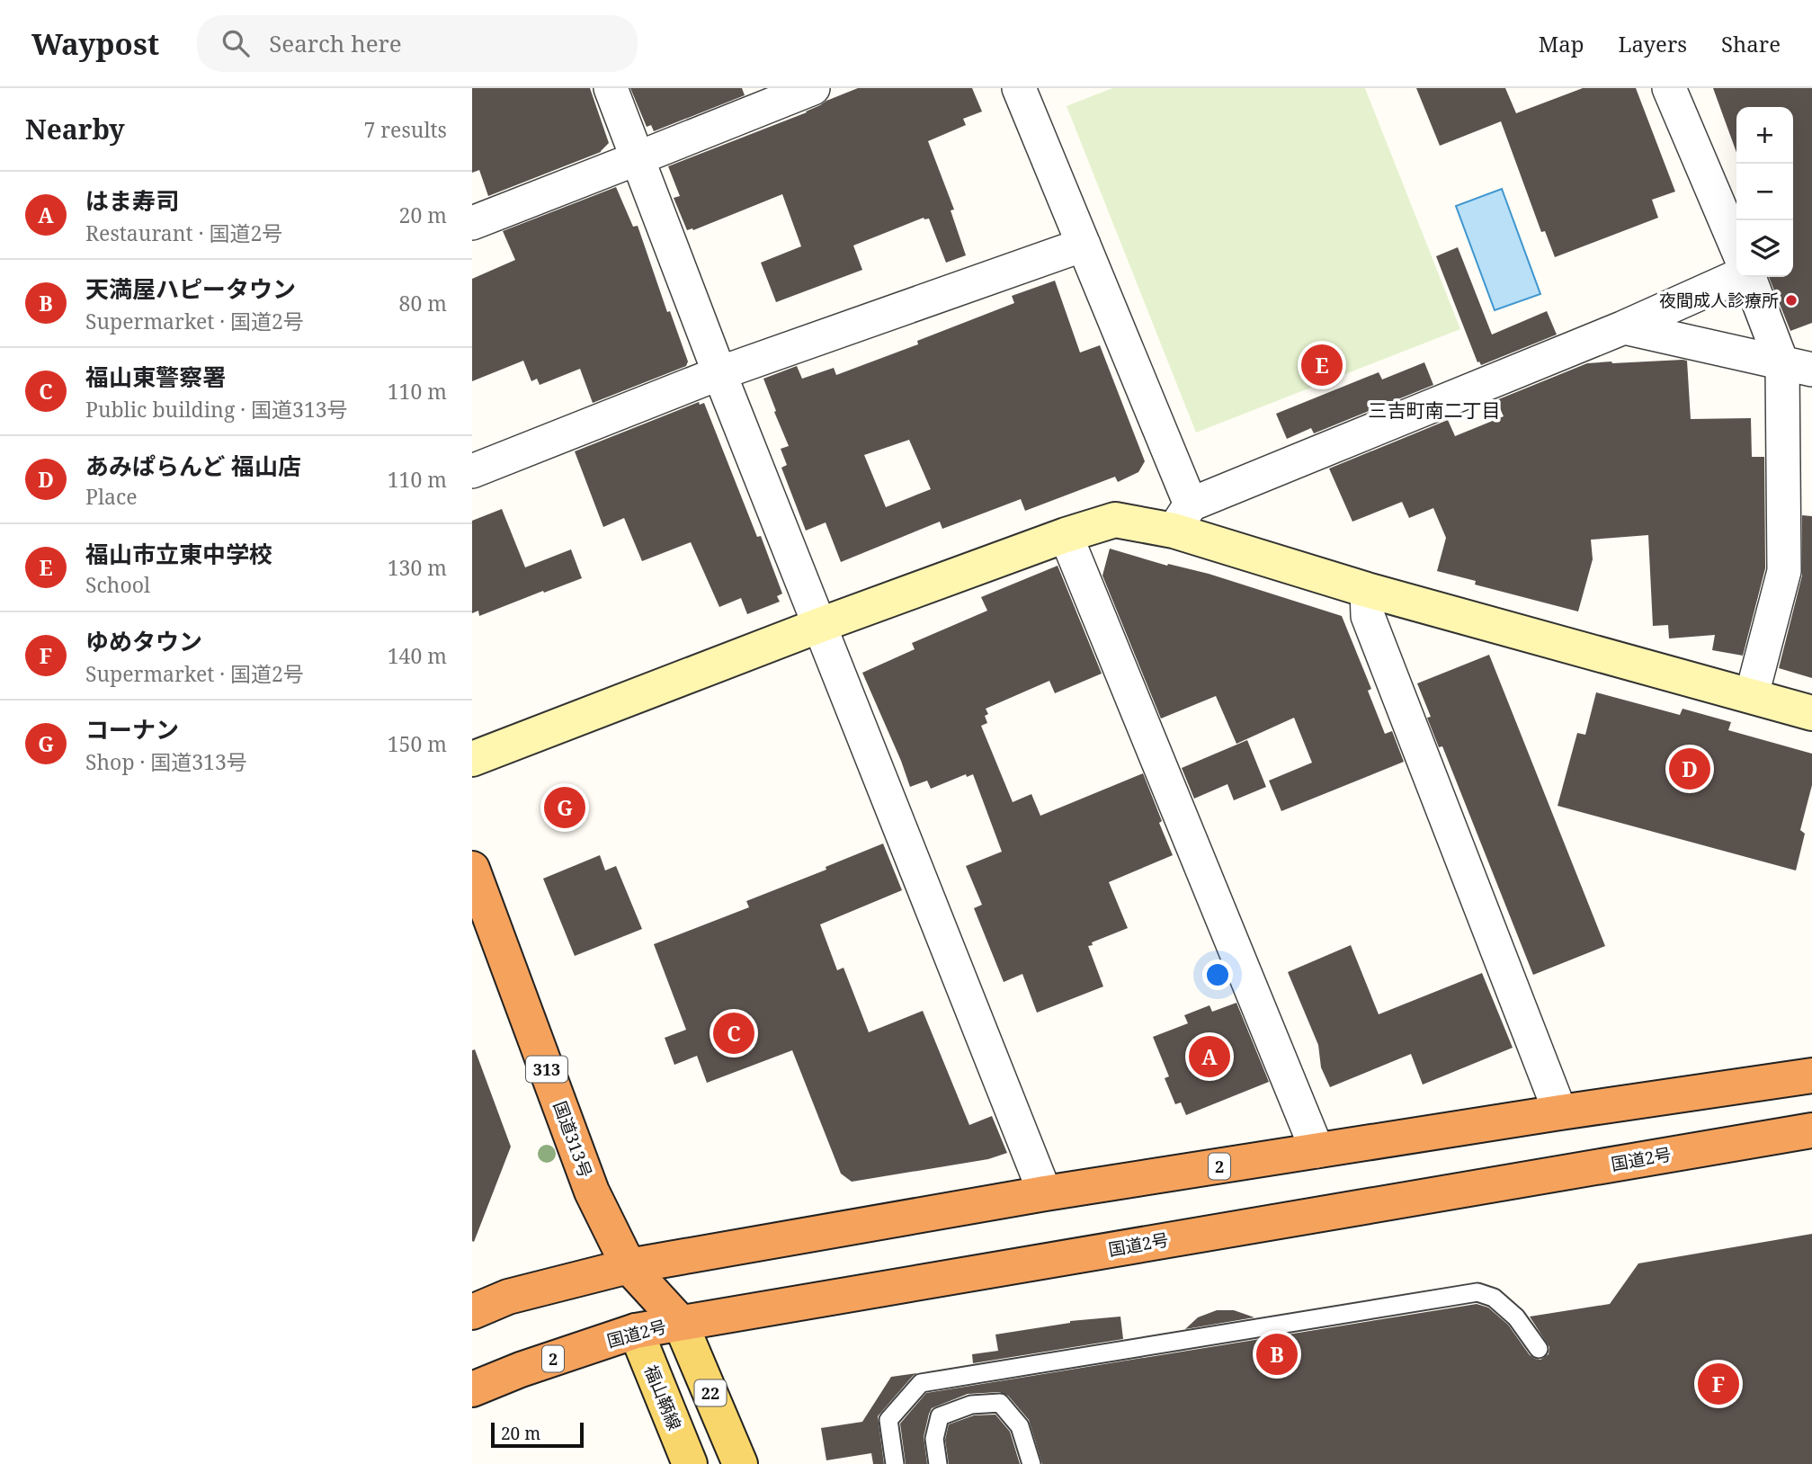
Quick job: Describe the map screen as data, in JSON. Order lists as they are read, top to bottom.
{
  "streets": {
    "highway": [
      "313",
      "国道313号",
      "国道2号",
      "2"
    ],
    "main road": ["22", "福山鞆線"]
  },
  "crossings": [
    ["国道313号", "国道2号"],
    ["国道313号", "2"],
    ["国道313号", "22"],
    ["国道313号", "福山鞆線"],
    ["国道2号", "22"],
    ["国道2号", "福山鞆線"]
  ],
  "districts": ["三吉町南二丁目"],
  "places": ["夜間成人診療所"],
  "scale_bar": "20 m",
  "page": {
    "header": "Waypost",
    "search": "Search here",
    "nav": ["Map", "Layers", "Share"],
    "heading": ["Nearby", "7 results"],
    "map_buttons": ["+", "−"],
    "list": [
      {
        "mark": "A",
        "name": "はま寿司",
        "note": "Restaurant · 国道2号",
        "value": "20 m"
      },
      {
        "mark": "B",
        "name": "天満屋ハピータウン",
        "note": "Supermarket · 国道2号",
        "value": "80 m"
      },
      {
        "mark": "C",
        "name": "福山東警察署",
        "note": "Public building · 国道313号",
        "value": "110 m"
      },
      {
        "mark": "D",
        "name": "あみぱらんど 福山店",
        "note": "Place",
        "value": "110 m"
      },
      {
        "mark": "E",
        "name": "福山市立東中学校",
        "note": "School",
        "value": "130 m"
      },
      {
        "mark": "F",
        "name": "ゆめタウン",
        "note": "Supermarket · 国道2号",
        "value": "140 m"
      },
      {
        "mark": "G",
        "name": "コーナン",
        "note": "Shop · 国道313号",
        "value": "150 m"
      }
    ],
    "pins": [
      "E",
      "D",
      "G",
      "C",
      "A",
      "B",
      "F"
    ],
    "scale": "20 m"
  }
}
